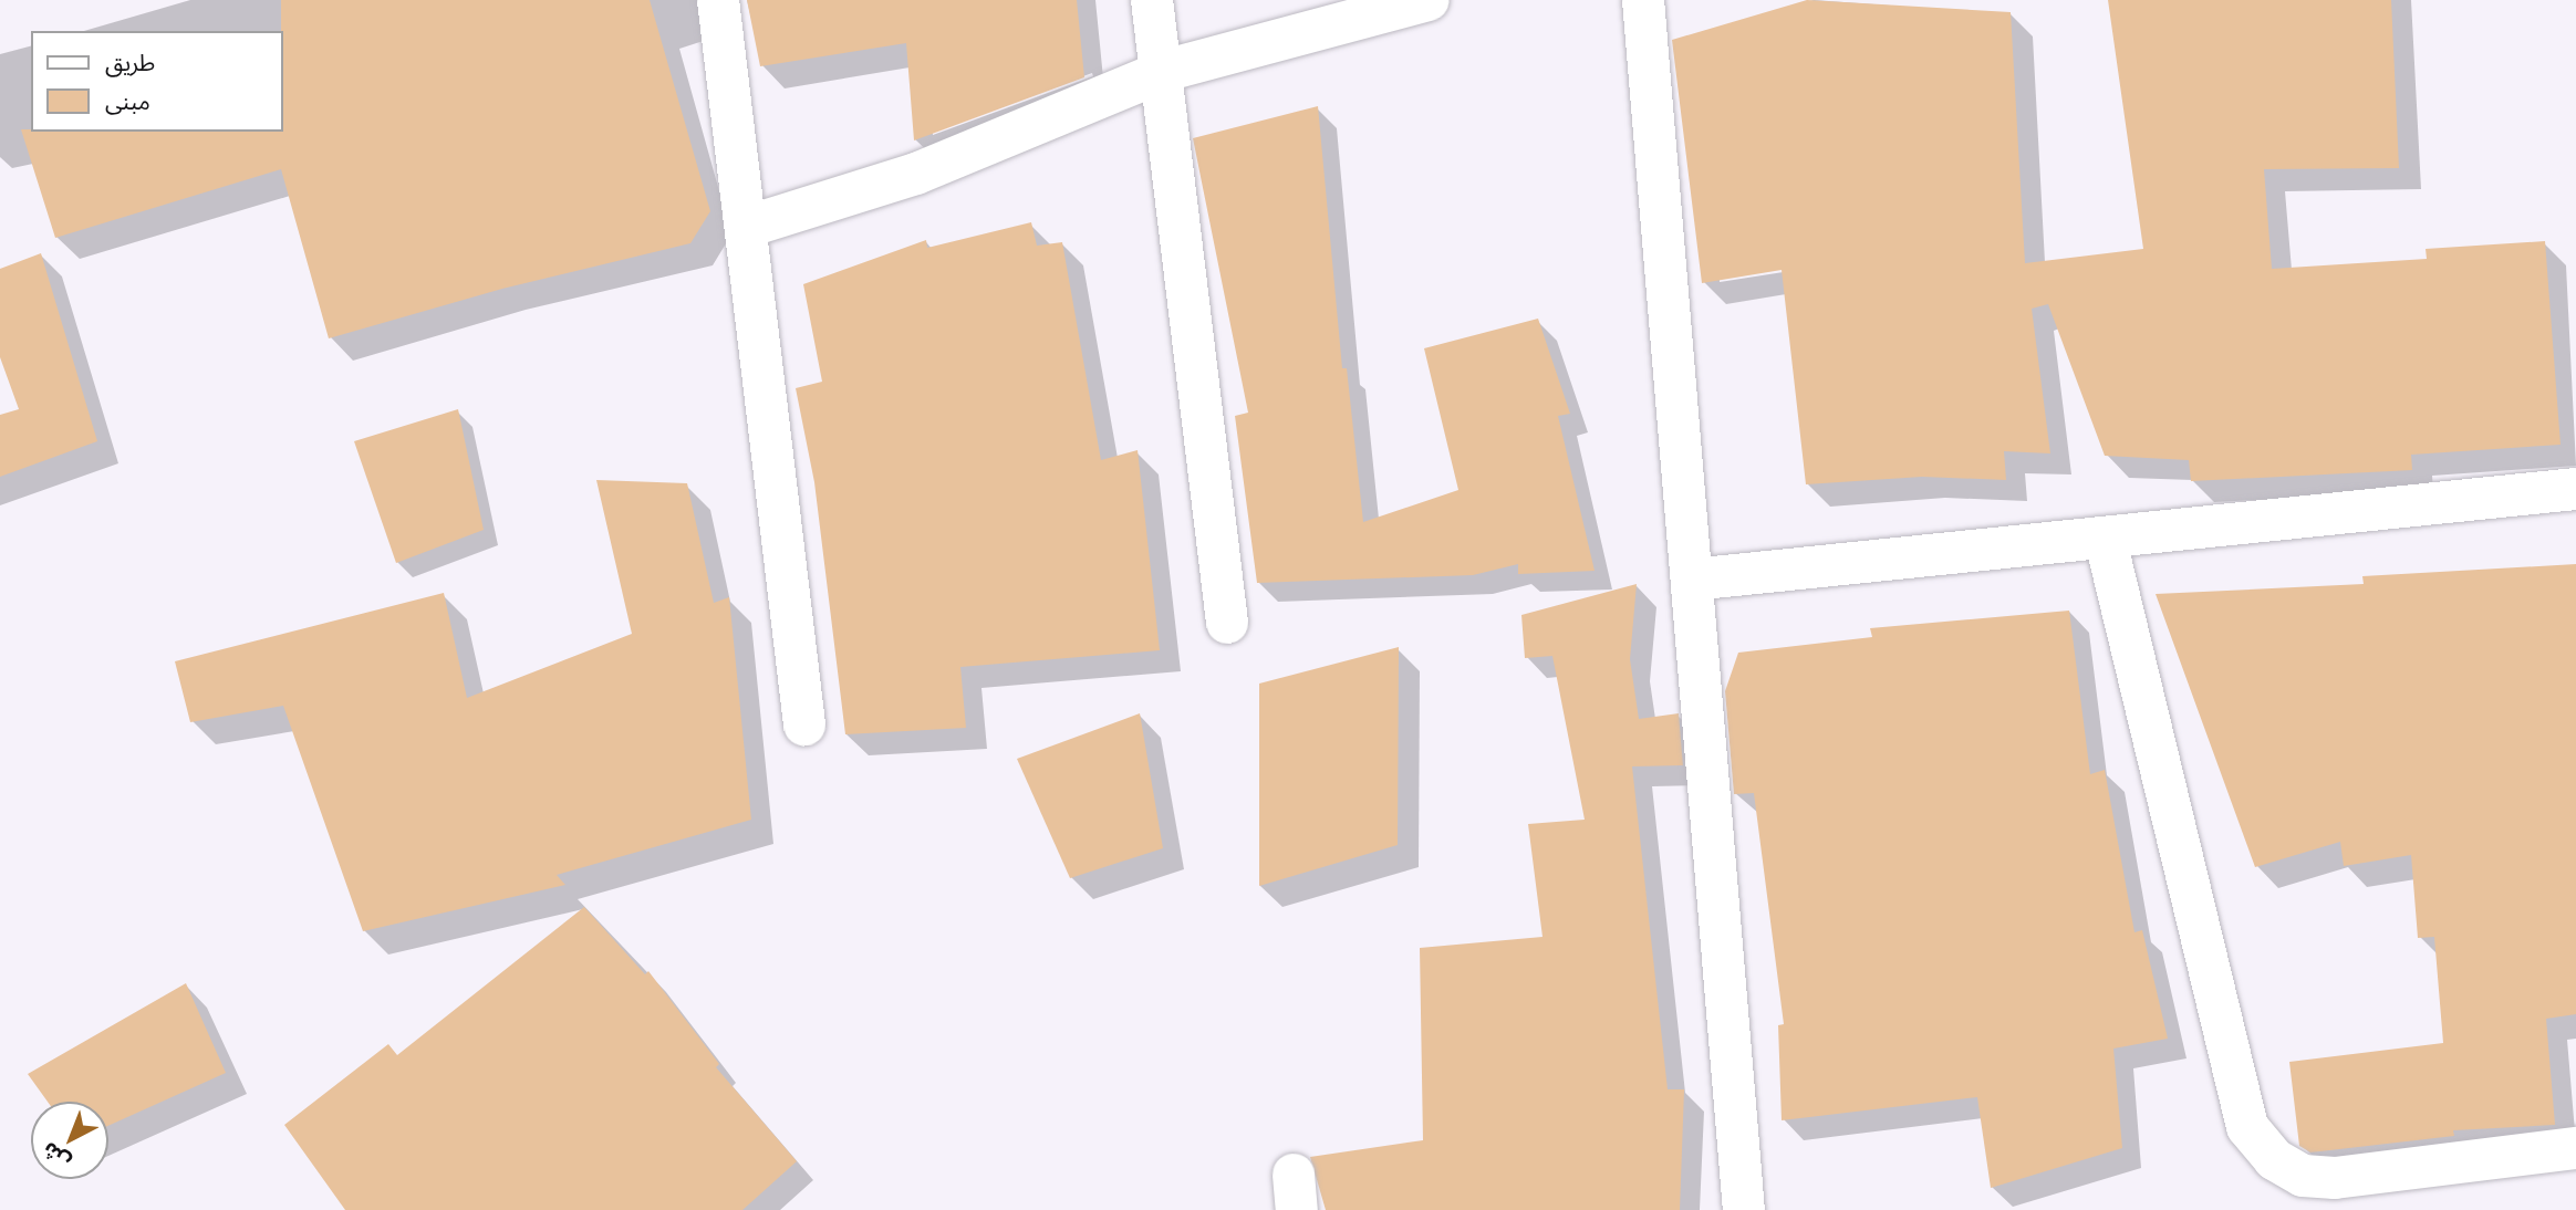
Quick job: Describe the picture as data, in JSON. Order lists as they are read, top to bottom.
{
  "legend": ["طريق", "مبنى"],
  "north": "bottom left"
}
